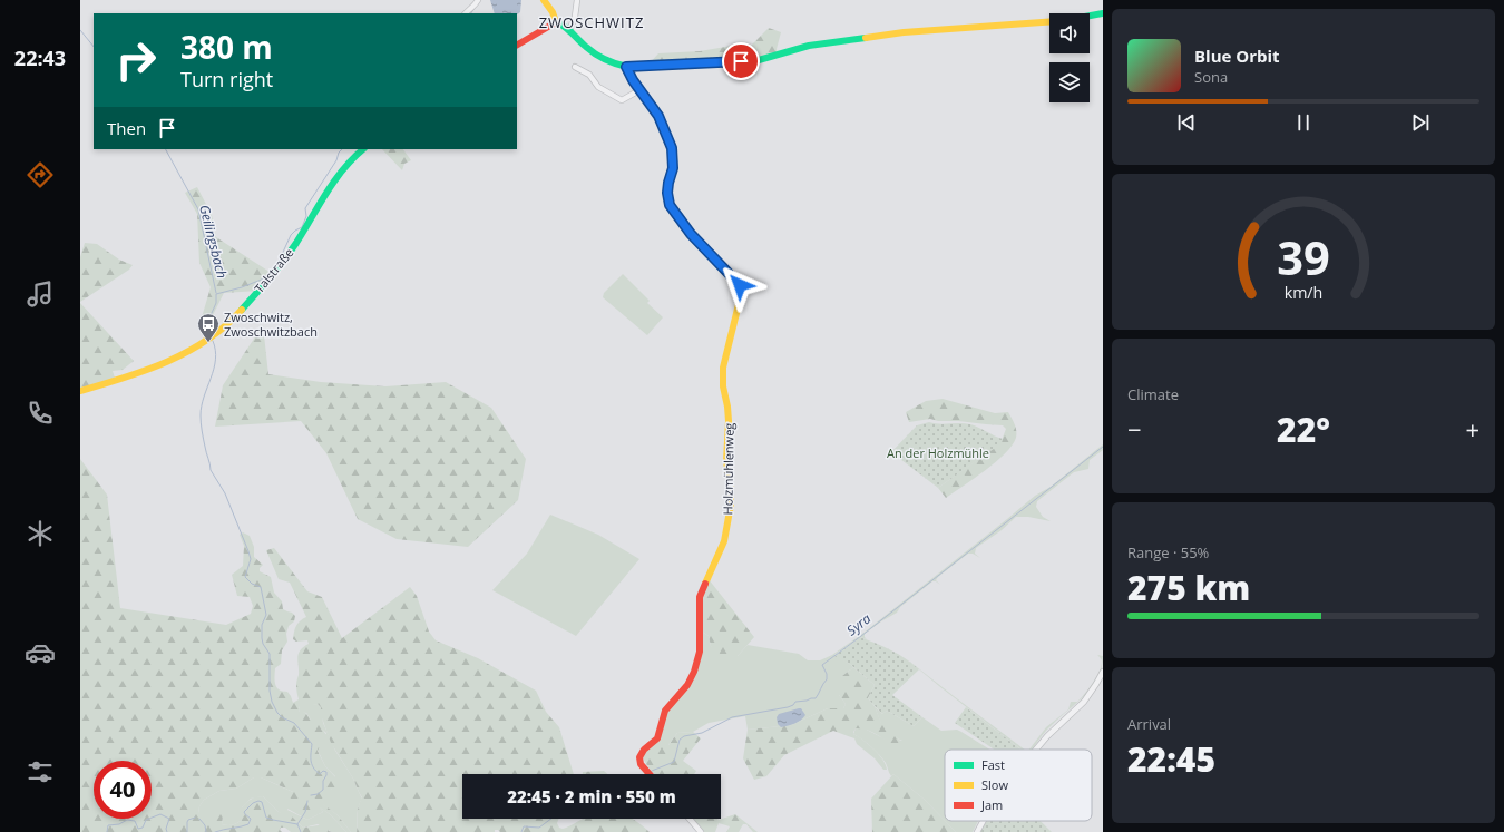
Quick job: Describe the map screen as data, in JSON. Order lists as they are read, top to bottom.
{
  "streets": {
    "street": ["Talstraße", "Holzmühlenweg"]
  },
  "districts": ["ZWOSCHWITZ"],
  "water": ["Geilingsbach", "Syra"],
  "parks": ["An der Holzmühle"],
  "places": {
    "bus stop": ["Zwoschwitz, Zwoschwitzbach"]
  },
  "legend": ["Fast", "Slow", "Jam"],
  "page": {
    "tabs": "22:43",
    "turn": ["380 m", "Turn right"],
    "song": ["Blue Orbit", "Sona"],
    "then": "Then",
    "tile": [
      "Climate",
      ["Range · 55%", "275 km"],
      ["Arrival", "22:45"]
    ],
    "heat": ["−", "22°", "+"],
    "limit": "40",
    "trip": "22:45 · 2 min · 550 m",
    "gauge": ["39", "km/h"]
  }
}
